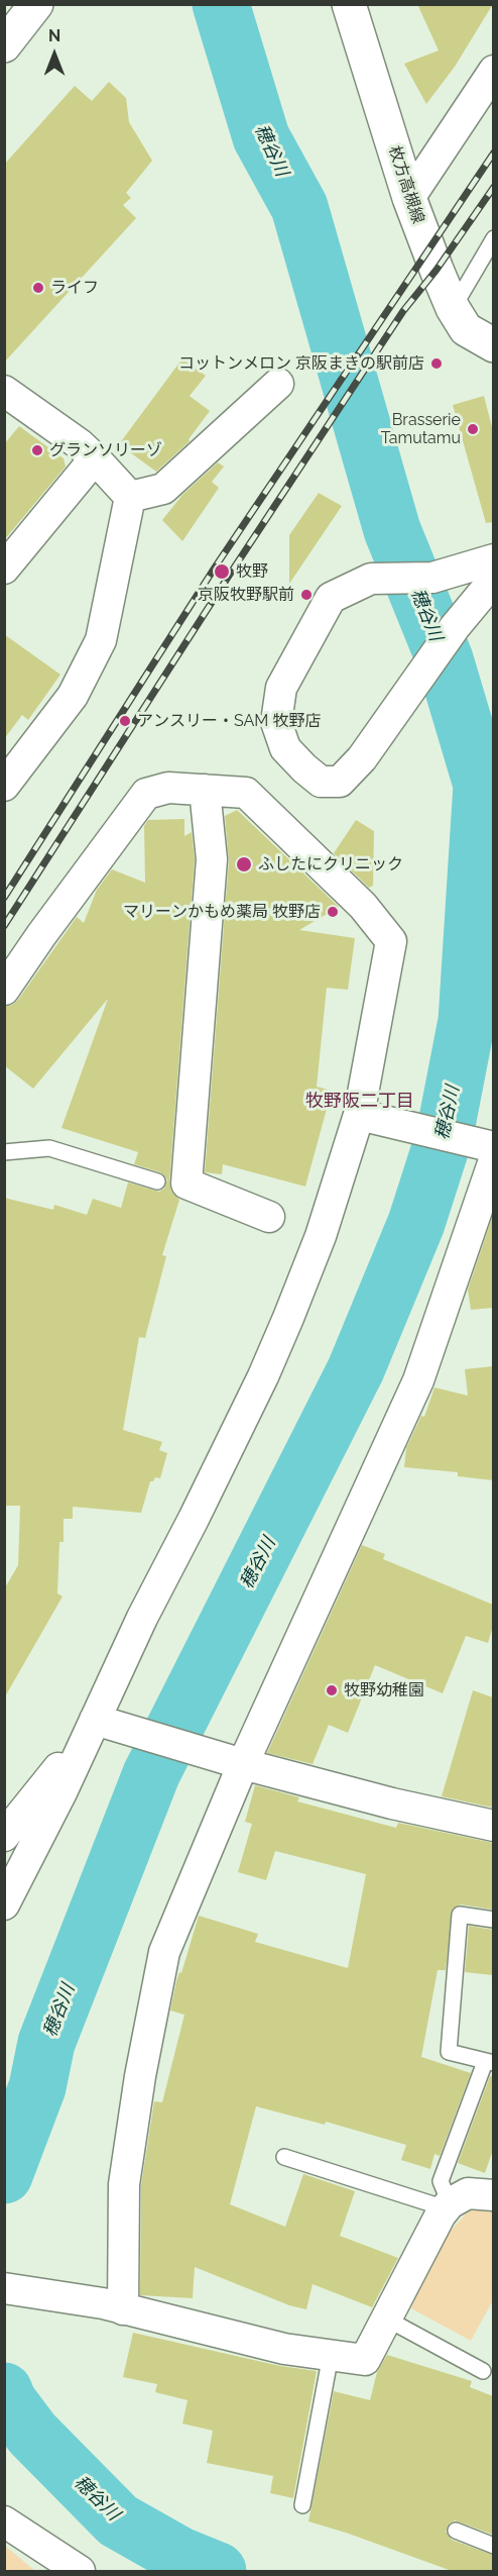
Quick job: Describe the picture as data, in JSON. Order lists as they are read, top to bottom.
{
  "streets": {
    "main road": ["枚方高槻線"]
  },
  "districts": ["牧野阪二丁目"],
  "water": ["穂谷川"],
  "places": [
    "ライフ",
    "コットンメロン 京阪まきの駅前店",
    "Brasserie Tamutamu",
    "グランソリーゾ",
    "牧野",
    "京阪牧野駅前",
    "アンスリー・SAM 牧野店",
    "ふしたにクリニック",
    "マリーンかもめ薬局 牧野店",
    "牧野幼稚園"
  ],
  "north": "top"
}
